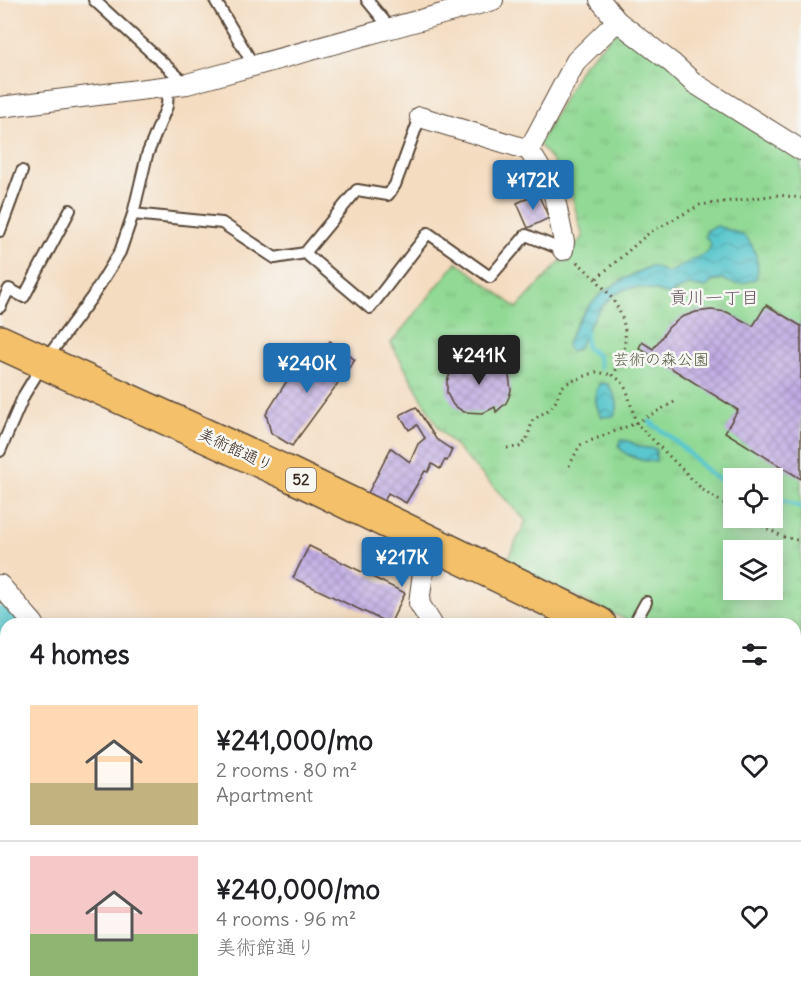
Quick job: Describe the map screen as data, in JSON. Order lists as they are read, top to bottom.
{
  "streets": {
    "highway": ["美術館通り", "52"]
  },
  "districts": ["貢川一丁目"],
  "parks": ["芸術の森公園"],
  "page": {
    "price": [
      "¥172K",
      "¥241K",
      "¥240K",
      "¥217K"
    ],
    "heading": "4 homes",
    "list": [
      {
        "name": "¥241,000/mo",
        "note": "2 rooms · 80 m² · Apartment"
      },
      {
        "name": "¥240,000/mo",
        "note": "4 rooms · 96 m² · 美術館通り"
      }
    ]
  }
}
